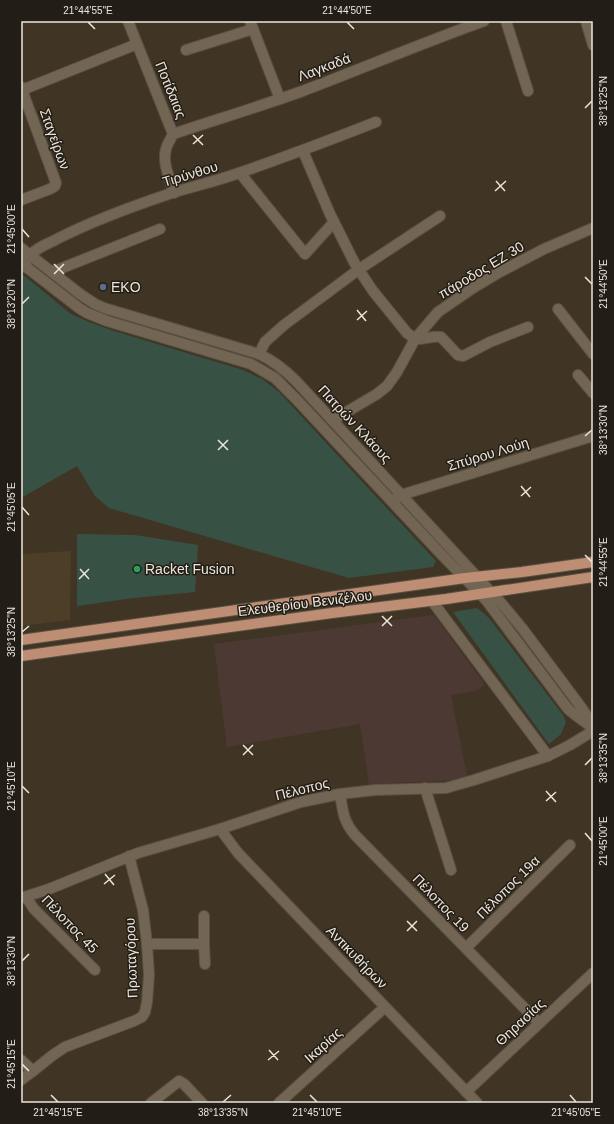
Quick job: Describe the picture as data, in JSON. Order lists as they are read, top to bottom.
{
  "streets": {
    "main road": ["Ελευθερίου Βενιζέλου"],
    "street": [
      "Λαγκαδά",
      "Ποτίδαιας",
      "Σταγείρων",
      "Τιρύνθου",
      "πάροδος ΕΖ 30",
      "Πατρών Κλάους",
      "Σπύρου Λούη",
      "Πέλοπος",
      "Πέλοπος 19α",
      "Πέλοπος 19",
      "Πέλοπος 45",
      "Αντικυθήρων",
      "Πρωταγόρου",
      "Θηρασίας",
      "Ικαρίας"
    ]
  },
  "crossings": [
    ["Λαγκαδά", "Ποτίδαιας"],
    ["Ποτίδαιας", "Σταγείρων"],
    ["Ποτίδαιας", "Τιρύνθου"],
    ["Τιρύνθου", "Πατρών Κλάους"],
    ["πάροδος ΕΖ 30", "Πατρών Κλάους"],
    ["Πατρών Κλάους", "Σπύρου Λούη"],
    ["Πατρών Κλάους", "Ελευθερίου Βενιζέλου"],
    ["Πέλοπος", "Πέλοπος 19"],
    ["Πέλοπος", "Πέλοπος 45"],
    ["Πέλοπος", "Αντικυθήρων"],
    ["Πέλοπος", "Πρωταγόρου"],
    ["Πέλοπος 19α", "Πέλοπος 19"],
    ["Πέλοπος 19", "Θηρασίας"],
    ["Αντικυθήρων", "Θηρασίας"],
    ["Αντικυθήρων", "Ικαρίας"]
  ],
  "places": ["EKO", "Racket Fusion"],
  "coordinates": [
    "21°44'55\"E",
    "21°44'50\"E",
    "38°13'25\"N",
    "21°45'00\"E",
    "38°13'20\"N",
    "38°13'30\"N",
    "21°45'05\"E",
    "38°13'35\"N",
    "21°45'10\"E",
    "21°45'15\"E"
  ]
}
